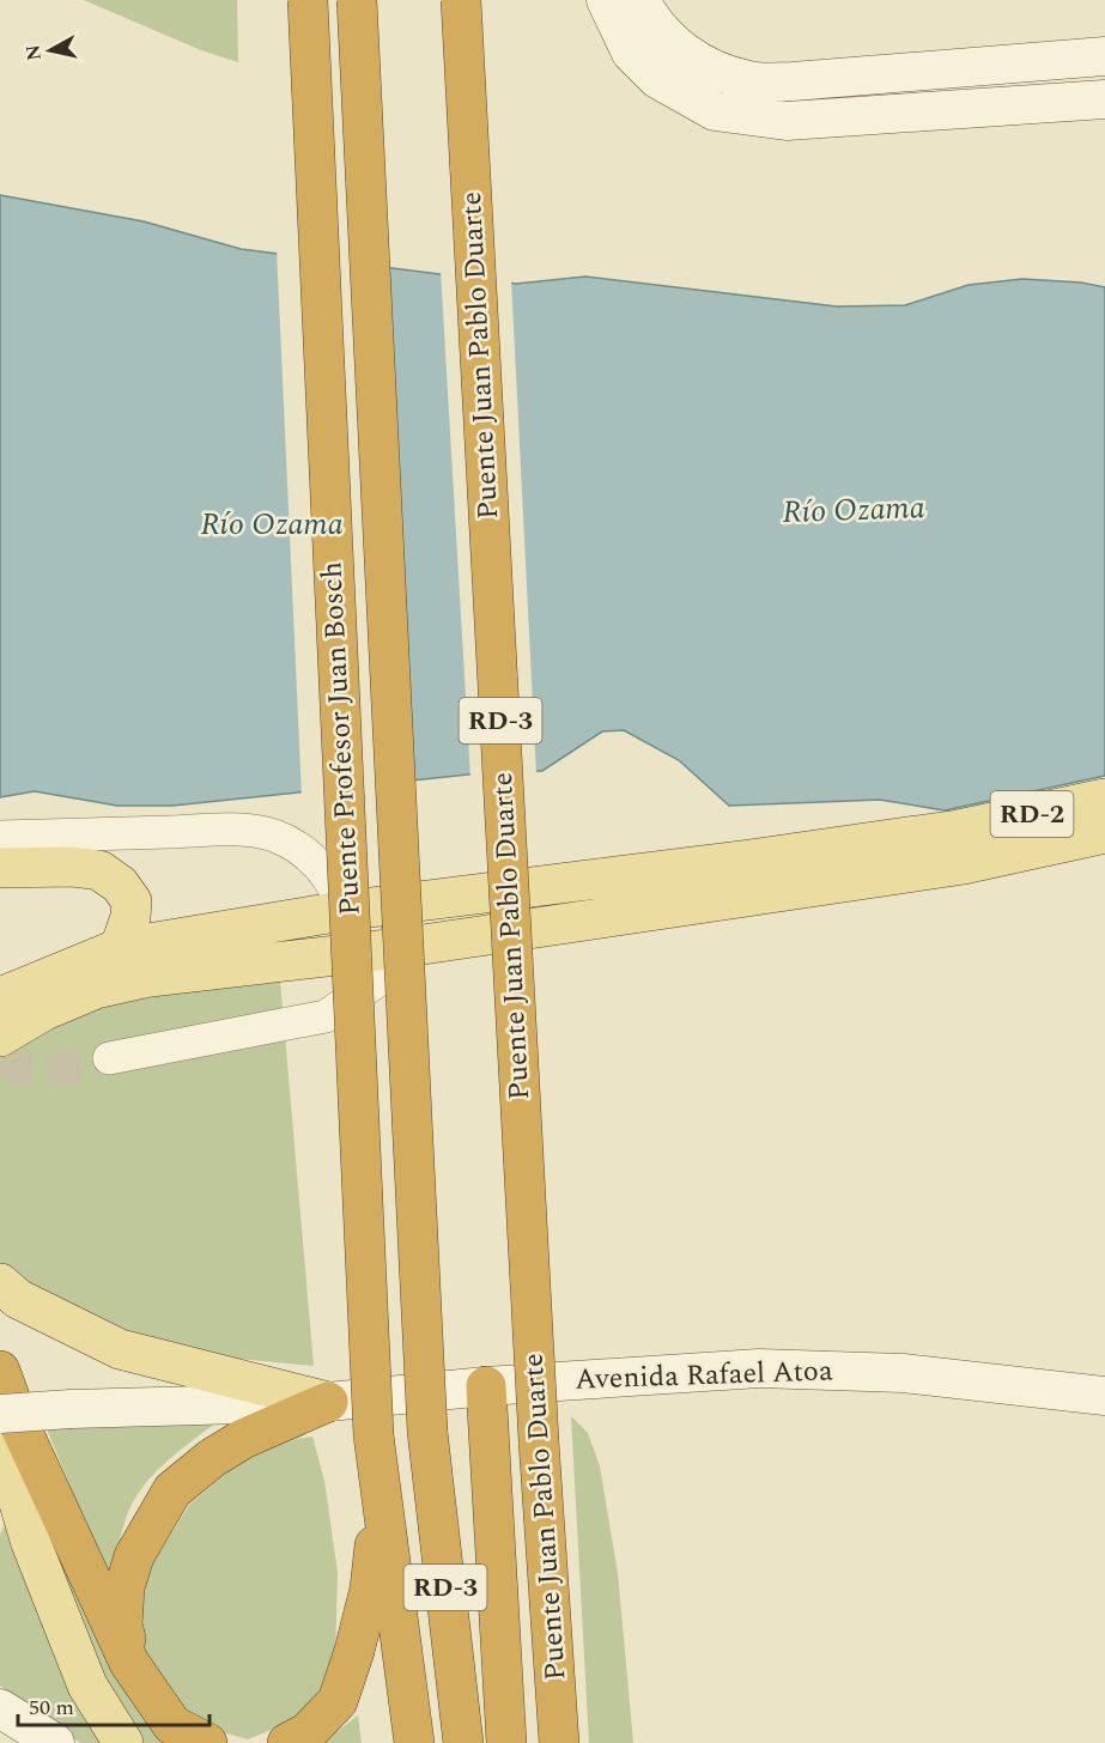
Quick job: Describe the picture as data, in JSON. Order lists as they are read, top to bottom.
{
  "streets": {
    "highway": ["Puente Juan Pablo Duarte", "RD-3", "Puente Profesor Juan Bosch"],
    "main road": ["RD-2", "Avenida Rafael Atoa"]
  },
  "crossings": [
    ["RD-3", "Puente Profesor Juan Bosch"]
  ],
  "water": ["Río Ozama"],
  "scale_bar": "50 m",
  "north": "left"
}
